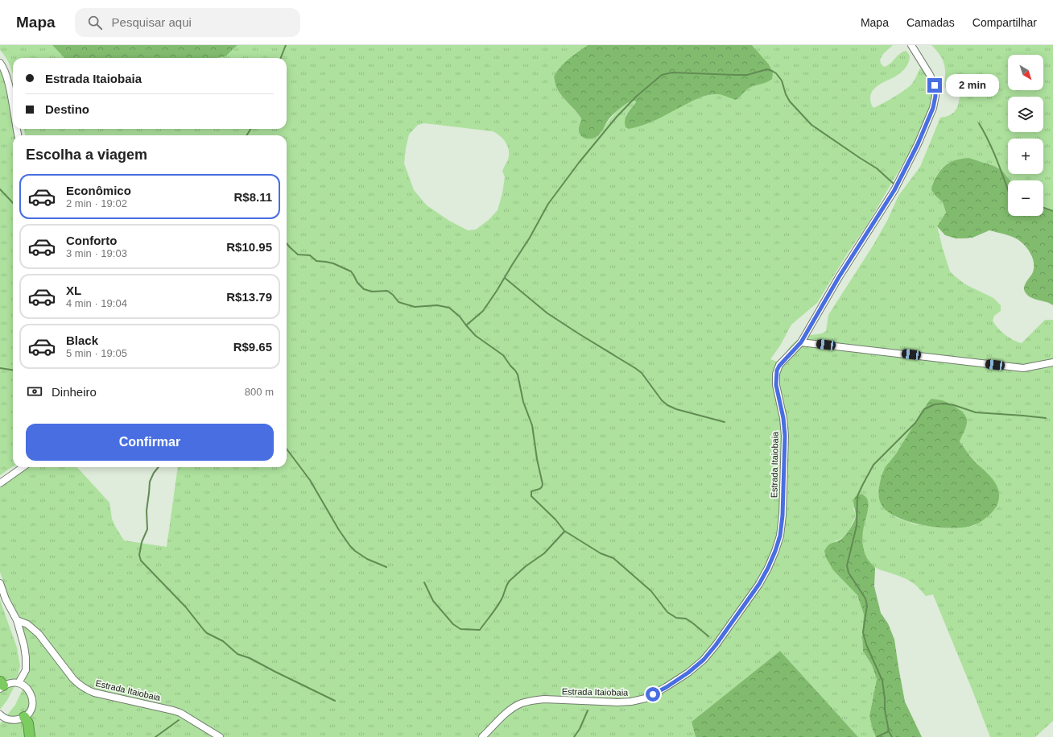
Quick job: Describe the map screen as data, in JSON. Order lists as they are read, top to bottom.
{
  "streets": {
    "street": ["Estrada Itaiobaia"]
  },
  "north": "bottom right",
  "page": {
    "header": "Mapa",
    "search": "Pesquisar aqui",
    "nav": ["Mapa", "Camadas", "Compartilhar"],
    "map_buttons": ["+", "−"],
    "banner": ["Estrada Itaiobaia", "Destino"],
    "bubble": "2 min",
    "heading": "Escolha a viagem",
    "list": [
      {
        "name": "Econômico",
        "note": "2 min · 19:02",
        "value": "R$8.11"
      },
      {
        "name": "Conforto",
        "note": "3 min · 19:03",
        "value": "R$10.95"
      },
      {
        "name": "XL",
        "note": "4 min · 19:04",
        "value": "R$13.79"
      },
      {
        "name": "Black",
        "note": "5 min · 19:05",
        "value": "R$9.65"
      }
    ],
    "pay": ["Dinheiro", "800 m"],
    "buttons": "Confirmar"
  }
}
